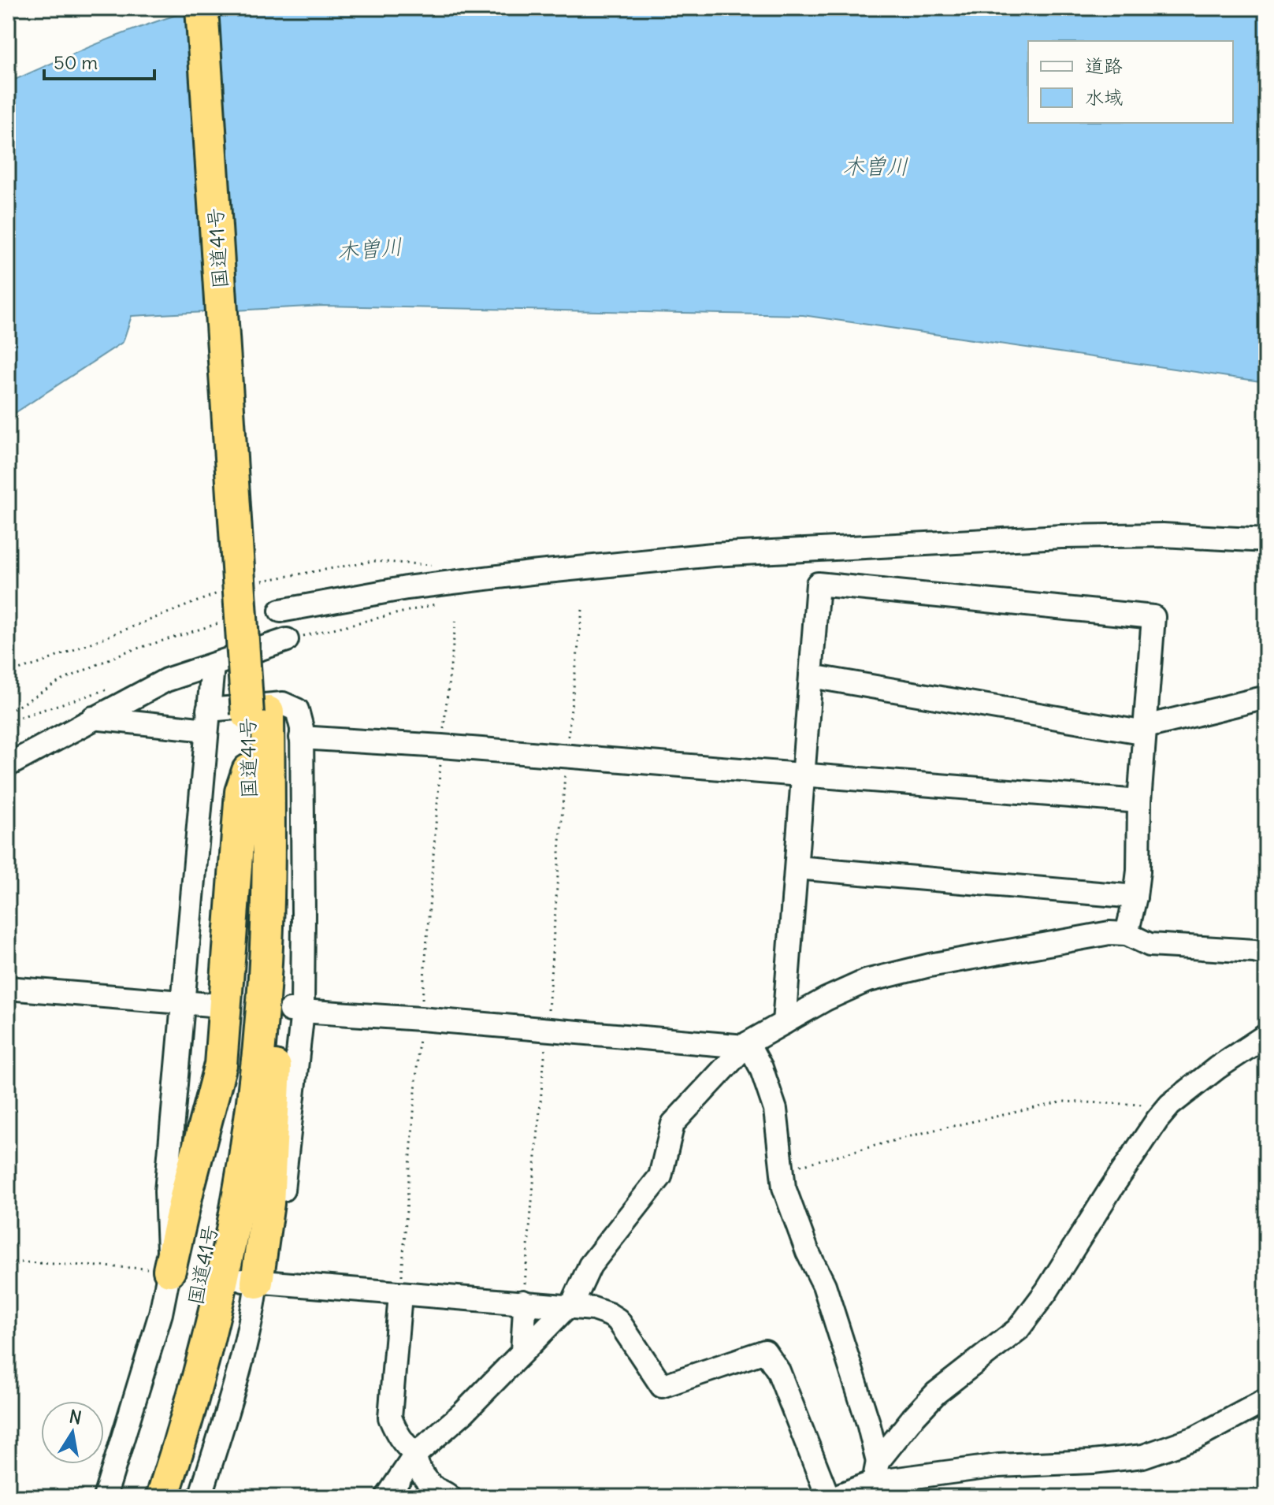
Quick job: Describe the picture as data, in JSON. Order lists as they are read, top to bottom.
{
  "streets": {
    "highway": ["国道41号"]
  },
  "water": ["木曽川"],
  "legend": ["道路", "水域"],
  "scale_bar": "50 m",
  "north": "top"
}
